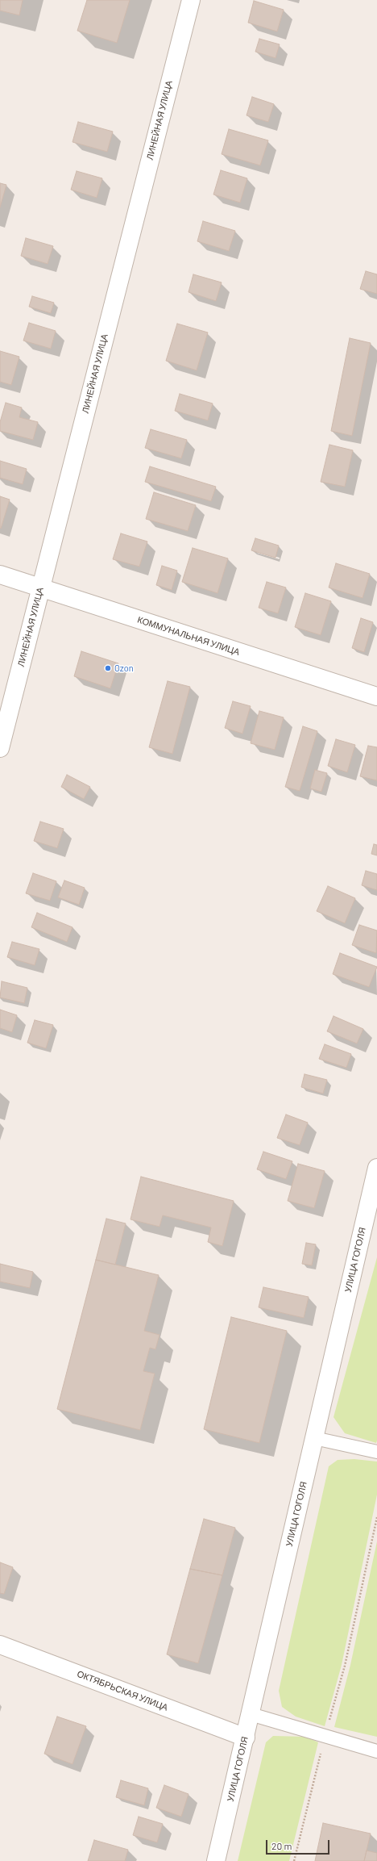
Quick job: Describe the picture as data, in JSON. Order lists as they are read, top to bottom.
{
  "streets": {
    "street": [
      "ЛИНЕЙНАЯ УЛИЦА",
      "КОММУНАЛЬНАЯ УЛИЦА",
      "УЛИЦА ГОГОЛЯ",
      "ОКТЯБРЬСКАЯ УЛИЦА"
    ]
  },
  "crossings": [
    ["ЛИНЕЙНАЯ УЛИЦА", "КОММУНАЛЬНАЯ УЛИЦА"],
    ["УЛИЦА ГОГОЛЯ", "ОКТЯБРЬСКАЯ УЛИЦА"]
  ],
  "places": ["Ozon"],
  "scale_bar": "20 m"
}
